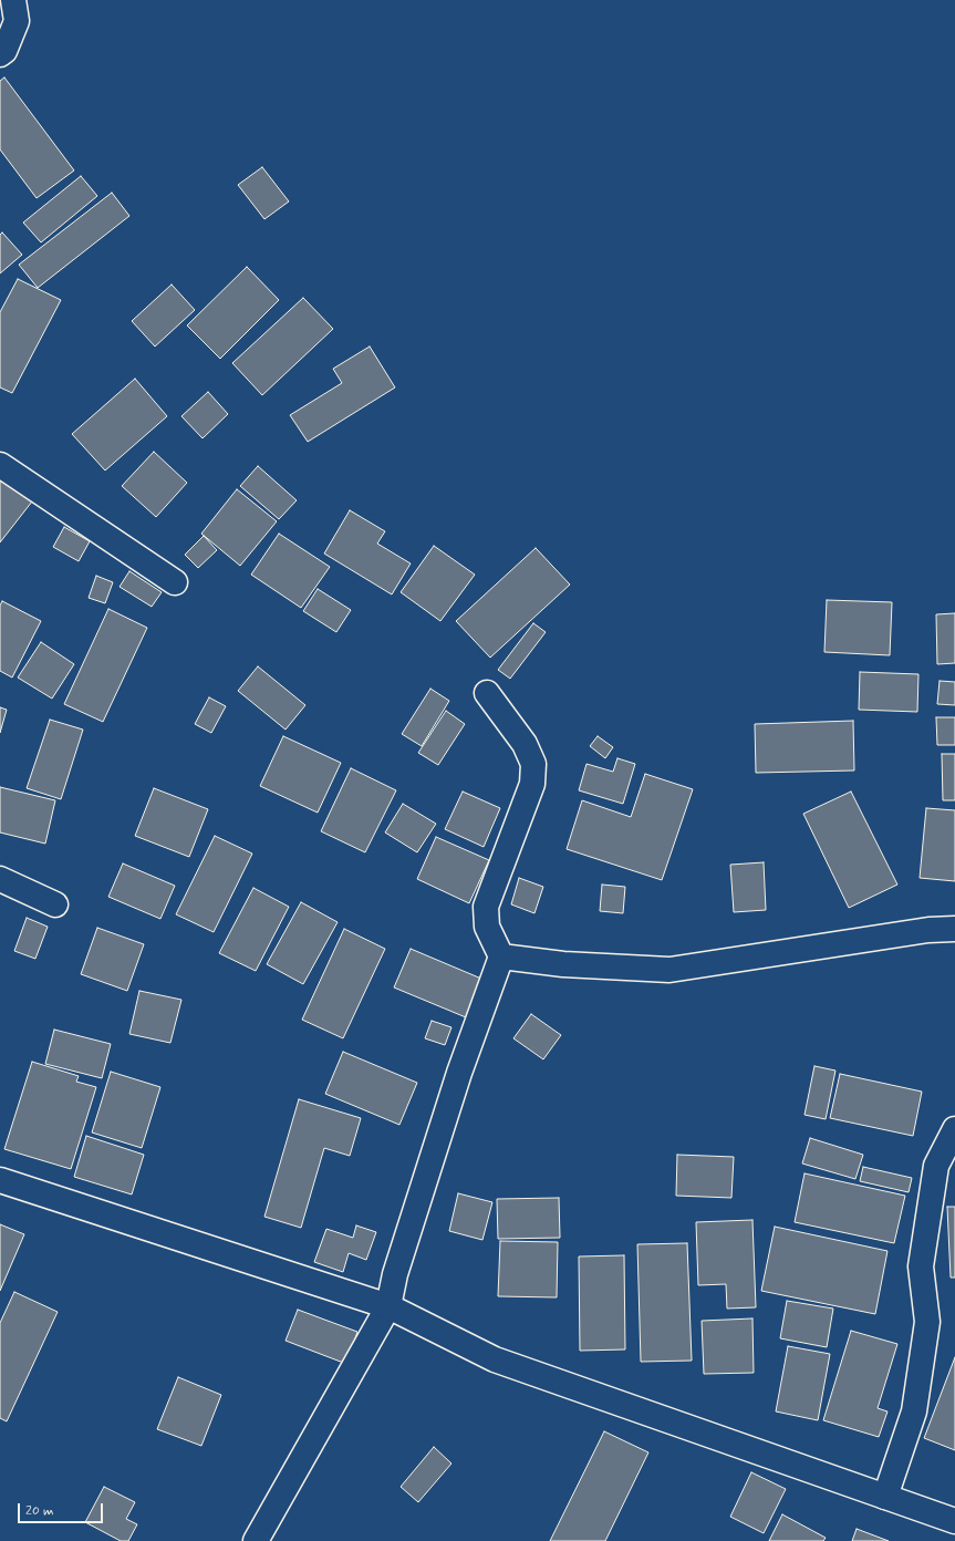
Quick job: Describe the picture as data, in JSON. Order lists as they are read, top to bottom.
{
  "scale_bar": "20 m"
}
